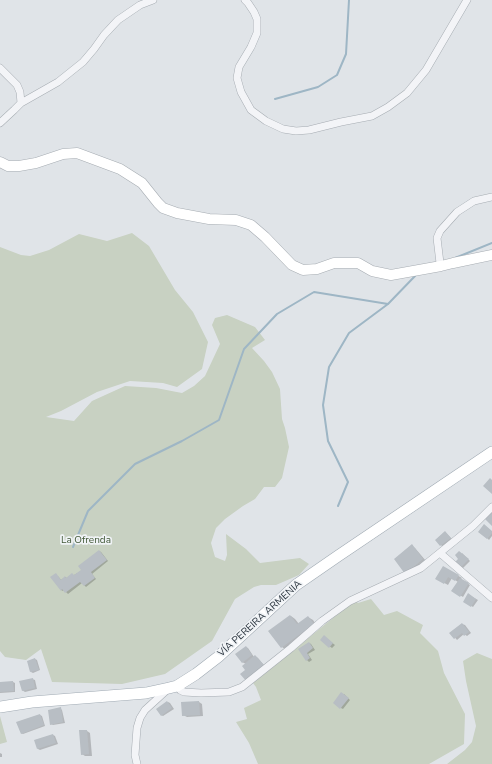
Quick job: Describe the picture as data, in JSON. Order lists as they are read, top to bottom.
{
  "streets": {
    "main road": ["VÍA PEREIRA ARMENIA"]
  },
  "parks": ["La Ofrenda"]
}
